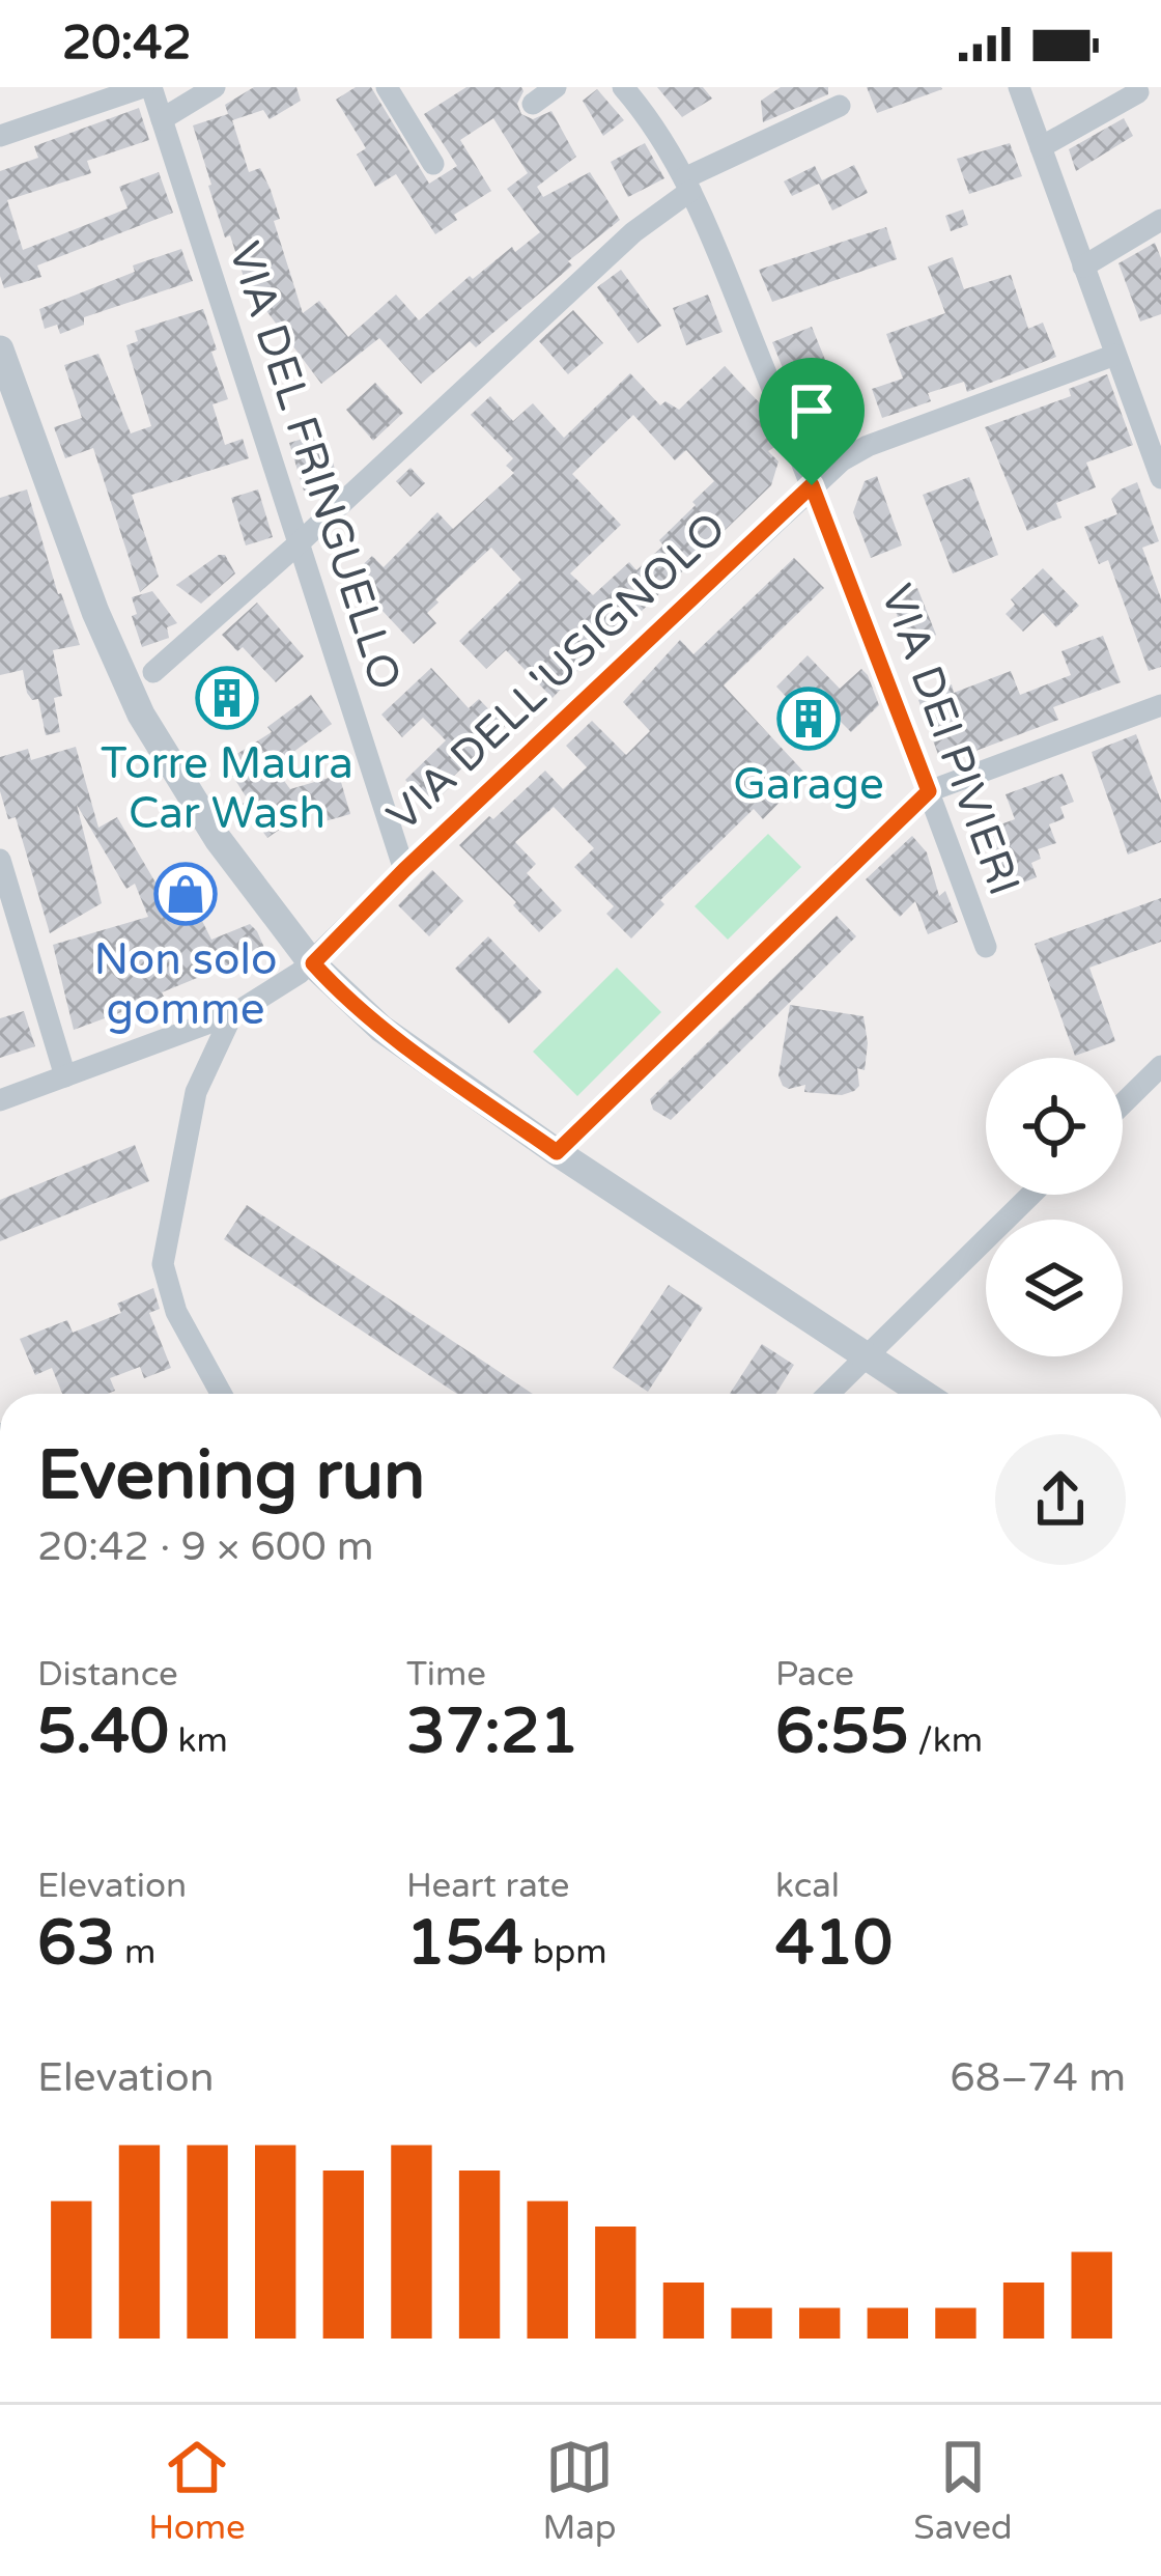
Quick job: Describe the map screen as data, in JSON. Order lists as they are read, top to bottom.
{
  "streets": {
    "street": ["VIA DEL FRINGUELLO", "VIA DELL'USIGNOLO", "VIA DEI PIVIERI"]
  },
  "crossings": [
    ["VIA DEL FRINGUELLO", "VIA DELL'USIGNOLO"],
    ["VIA DELL'USIGNOLO", "VIA DEI PIVIERI"]
  ],
  "places": {
    "building": ["Torre Maura Car Wash", "Garage"],
    "shop": ["Non solo gomme"]
  },
  "page": {
    "status": "20:42",
    "heading": ["Evening run", "20:42 · 9 × 600 m"],
    "stats": [
      ["Distance", "5.40 km"],
      ["Time", "37:21"],
      ["Pace", "6:55 /km"],
      ["Elevation", "63 m"],
      ["Heart rate", "154 bpm"],
      ["kcal", "410"]
    ],
    "chart": ["Elevation", "68–74 m"],
    "tabs": ["Home", "Map", "Saved"]
  }
}
